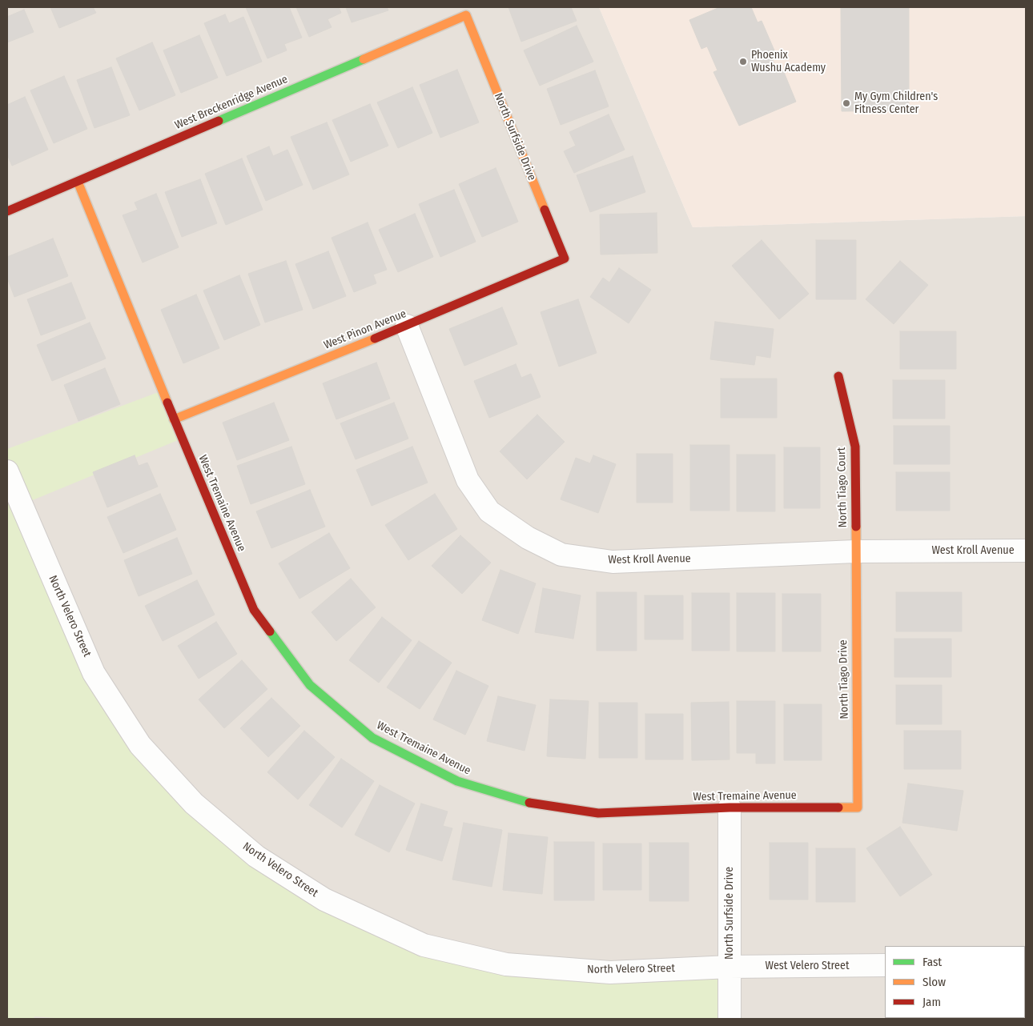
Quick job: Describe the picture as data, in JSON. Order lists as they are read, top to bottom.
{
  "streets": {
    "street": [
      "West Breckenridge Avenue",
      "North Surfside Drive",
      "West Pinon Avenue",
      "North Tiago Court",
      "West Tremaine Avenue",
      "West Kroll Avenue",
      "North Velero Street",
      "North Tiago Drive",
      "West Velero Street"
    ]
  },
  "crossings": [
    ["West Breckenridge Avenue", "North Surfside Drive"],
    ["West Breckenridge Avenue", "West Tremaine Avenue"],
    ["North Surfside Drive", "West Pinon Avenue"],
    ["North Surfside Drive", "West Tremaine Avenue"],
    ["North Surfside Drive", "North Velero Street"],
    ["North Surfside Drive", "West Velero Street"],
    ["West Pinon Avenue", "West Tremaine Avenue"],
    ["West Pinon Avenue", "West Kroll Avenue"],
    ["North Tiago Court", "West Kroll Avenue"],
    ["North Tiago Court", "North Tiago Drive"],
    ["West Tremaine Avenue", "North Tiago Drive"],
    ["West Kroll Avenue", "North Tiago Drive"],
    ["North Velero Street", "West Velero Street"]
  ],
  "places": ["Phoenix Wushu Academy", "My Gym Children's Fitness Center"],
  "legend": ["Fast", "Slow", "Jam"]
}
